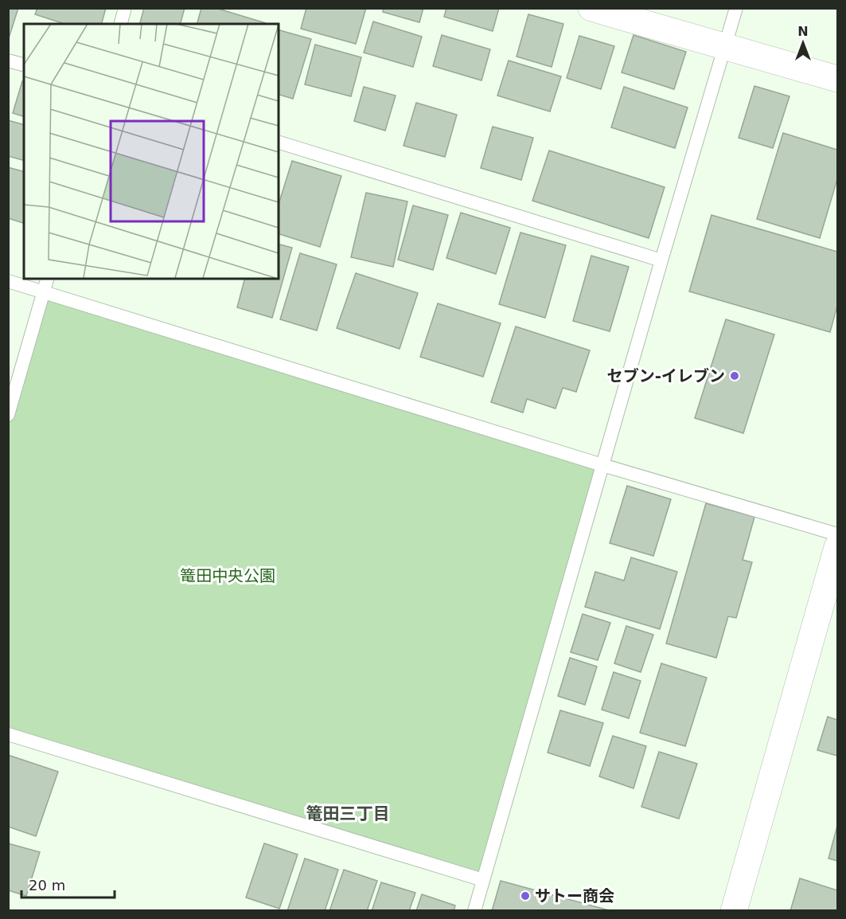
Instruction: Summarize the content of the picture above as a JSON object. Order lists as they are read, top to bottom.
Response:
{
  "districts": ["篭田三丁目"],
  "parks": ["篭田中央公園"],
  "places": ["セブン-イレブン", "サトー商会"],
  "scale_bar": "20 m",
  "north": "top"
}
